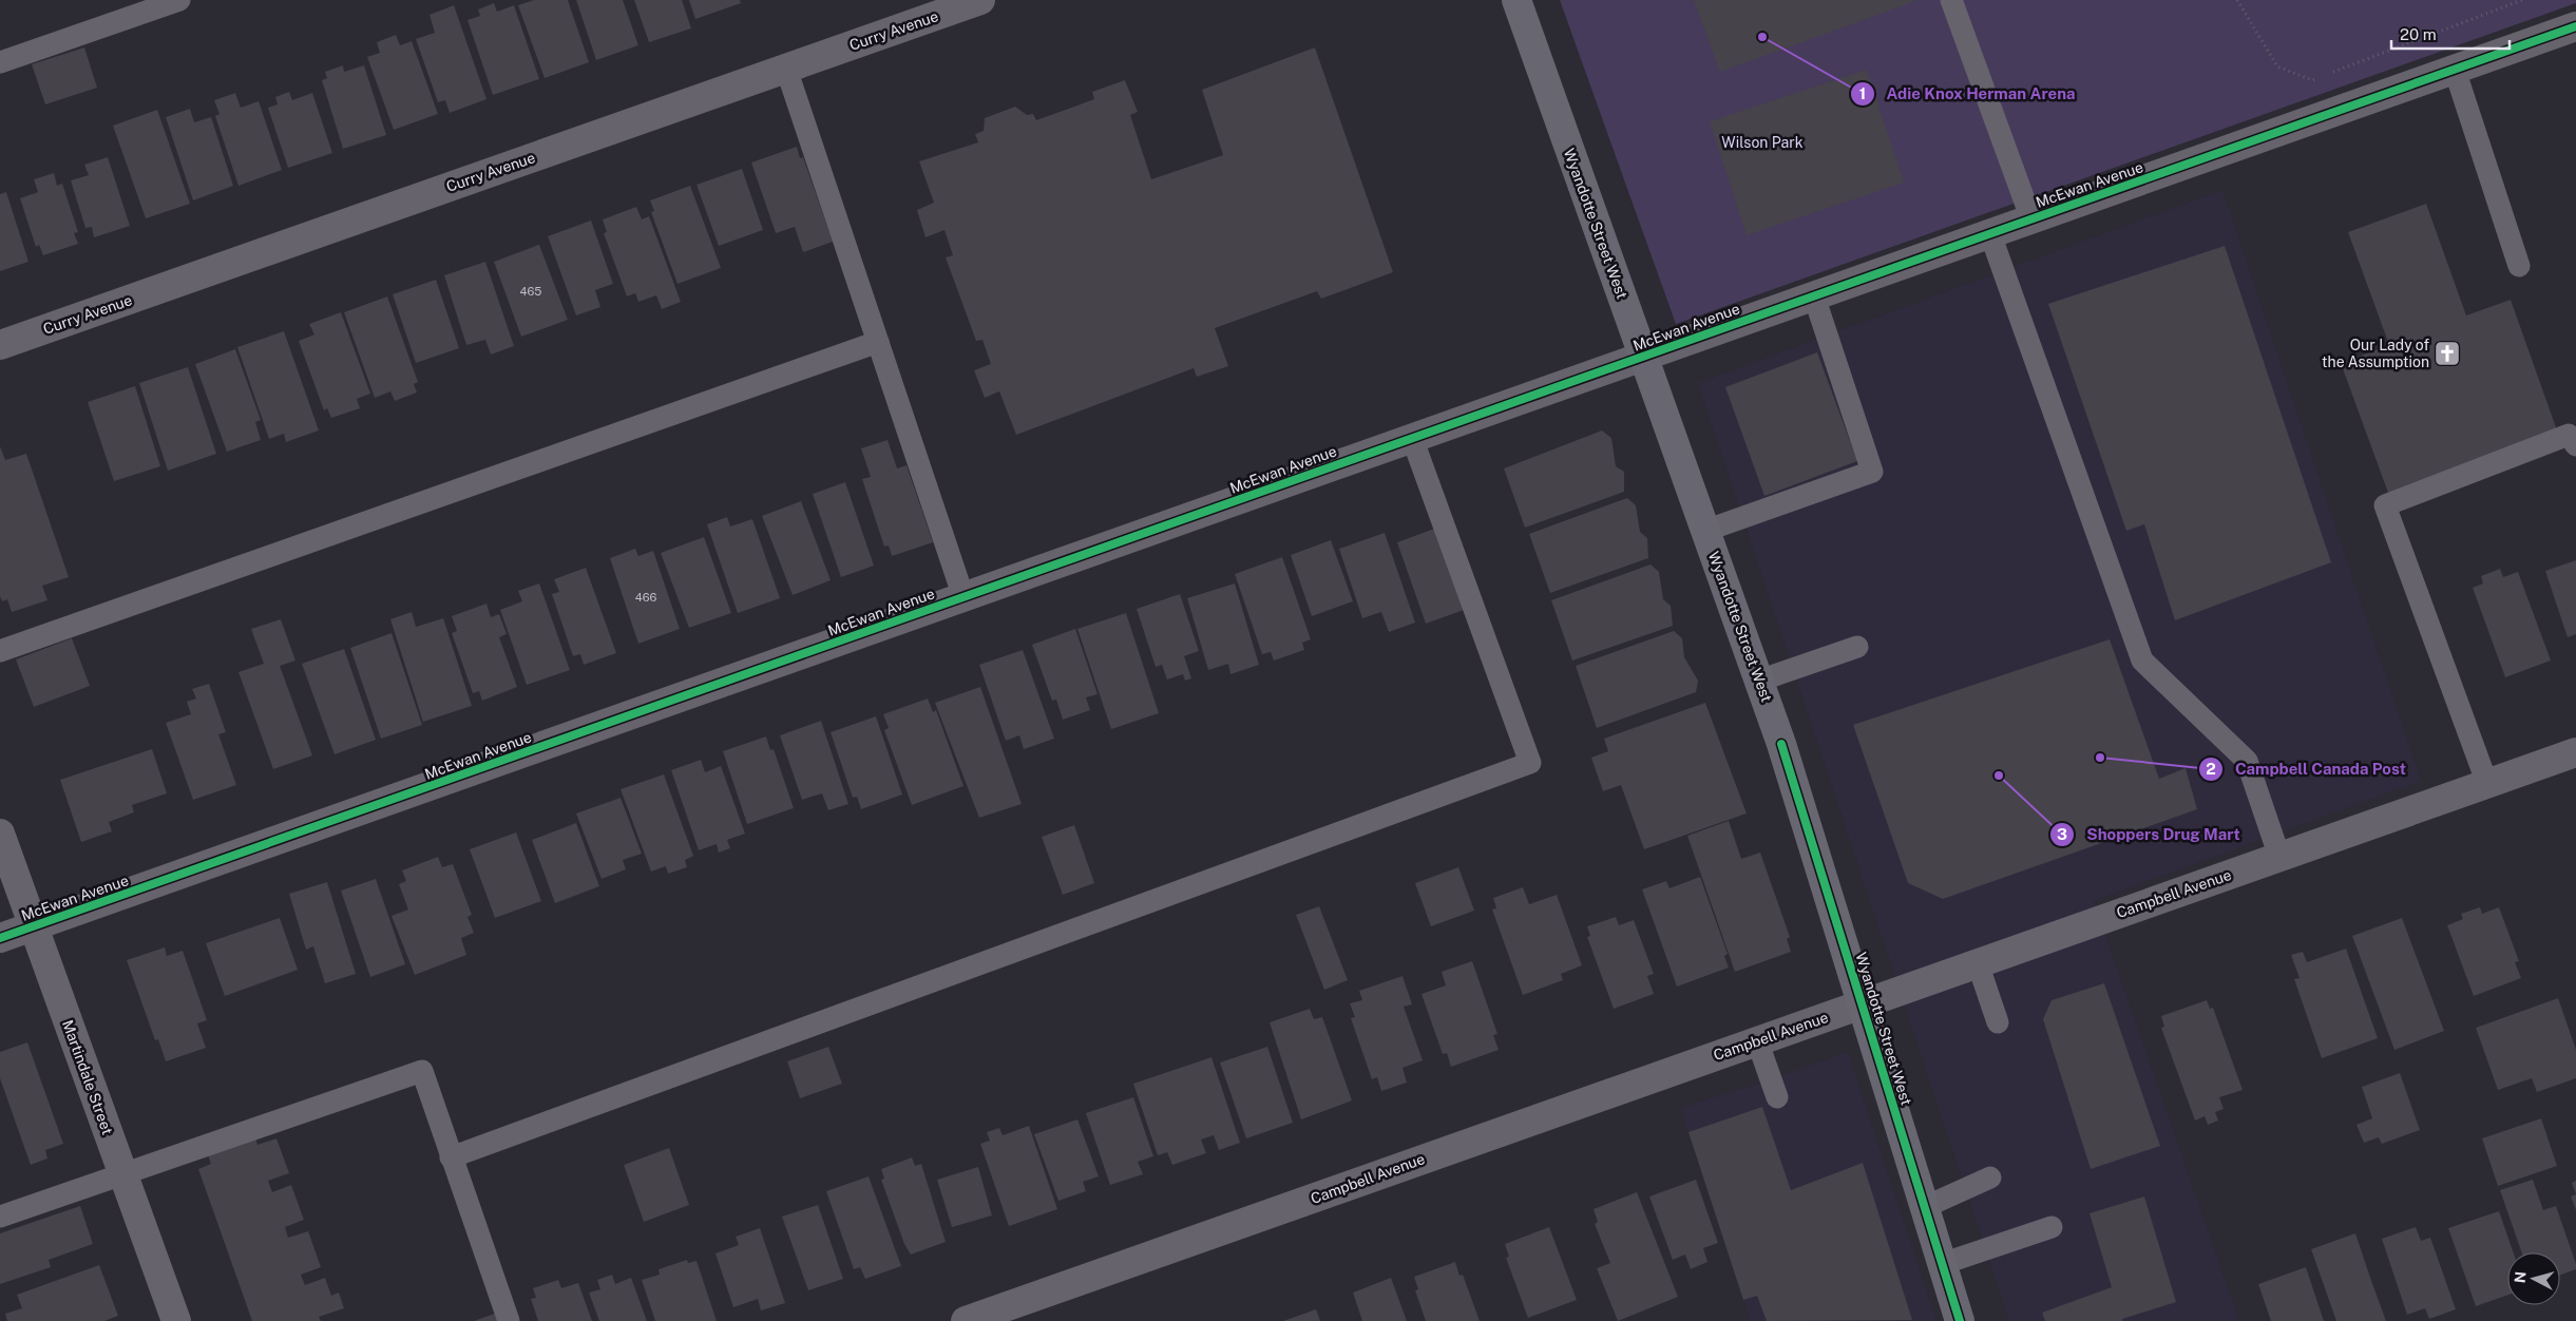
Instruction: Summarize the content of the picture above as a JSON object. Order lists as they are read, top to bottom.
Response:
{
  "streets": {
    "main road": ["Wyandotte Street West"],
    "street": [
      "Curry Avenue",
      "McEwan Avenue",
      "Campbell Avenue",
      "Martindale Street"
    ]
  },
  "crossings": [
    ["McEwan Avenue", "Wyandotte Street West"],
    ["McEwan Avenue", "Martindale Street"],
    ["Wyandotte Street West", "Campbell Avenue"]
  ],
  "parks": ["Wilson Park"],
  "places": {
    "other": ["Adie Knox Herman Arena", "Campbell Canada Post", "Shoppers Drug Mart"],
    "church": ["Our Lady of the Assumption"]
  },
  "house_numbers": ["465", "466"],
  "scale_bar": "20 m",
  "north": "left"
}
